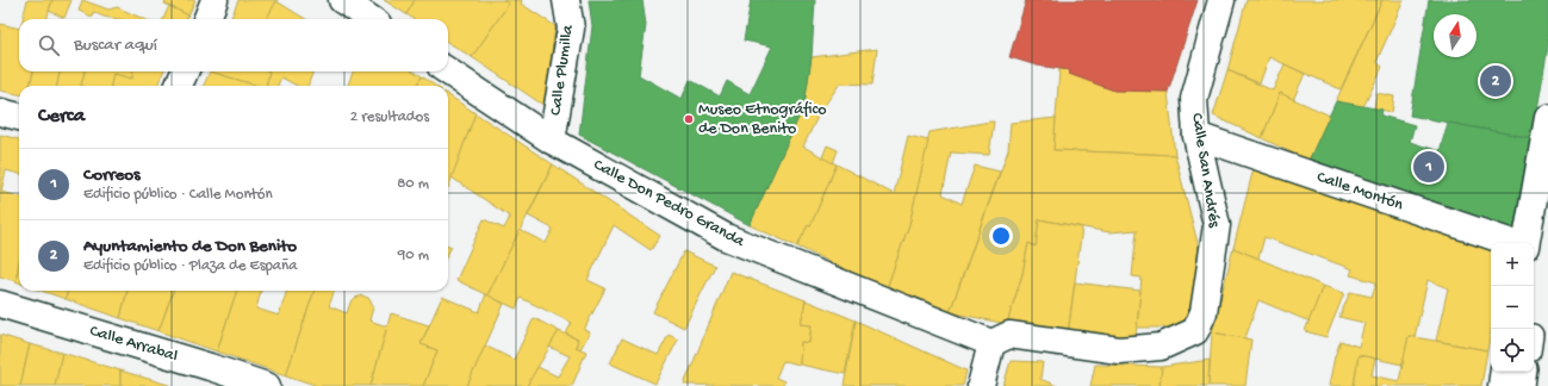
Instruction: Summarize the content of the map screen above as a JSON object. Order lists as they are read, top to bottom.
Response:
{
  "streets": {
    "street": [
      "Calle Plumilla",
      "Calle San Andrés",
      "Calle Montón",
      "Calle Don Pedro Granda",
      "Calle Arrabal"
    ]
  },
  "crossings": [
    ["Calle Plumilla", "Calle Don Pedro Granda"],
    ["Calle San Andrés", "Calle Montón"],
    ["Calle San Andrés", "Calle Don Pedro Granda"]
  ],
  "places": ["Museo Etnográfico de Don Benito"],
  "north": "top",
  "page": {
    "search": "Buscar aquí",
    "pins": ["2", "1"],
    "heading": ["Cerca", "2 resultados"],
    "list": [
      {
        "mark": "1",
        "name": "Correos",
        "note": "Edificio público · Calle Montón",
        "value": "80 m"
      },
      {
        "mark": "2",
        "name": "Ayuntamiento de Don Benito",
        "note": "Edificio público · Plaza de España",
        "value": "90 m"
      }
    ],
    "map_buttons": ["+", "−"]
  }
}
